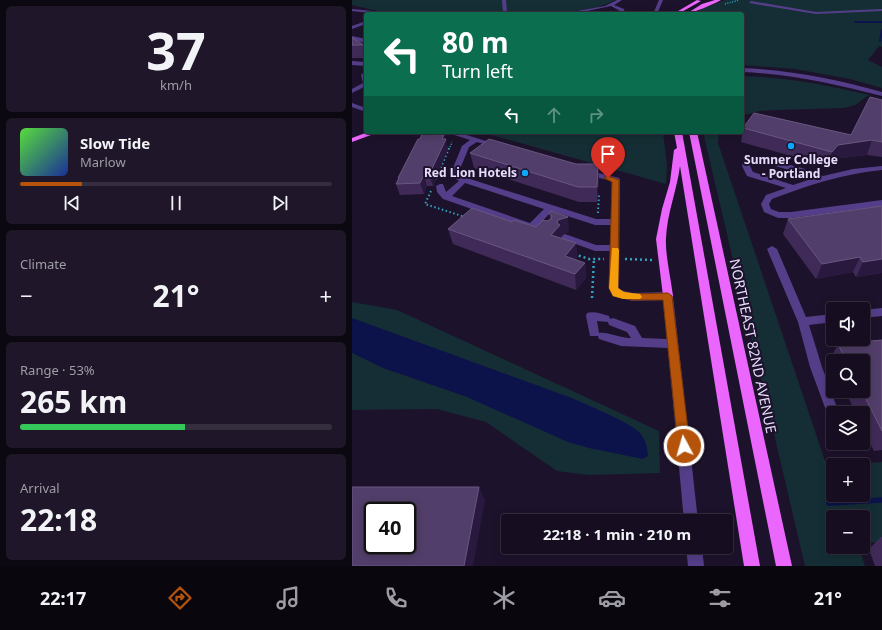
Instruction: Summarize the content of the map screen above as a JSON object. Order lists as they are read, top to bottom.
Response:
{
  "streets": {
    "main road": ["NORTHEAST 82ND AVENUE"]
  },
  "places": ["Sumner College - Portland", "Red Lion Hotels"],
  "page": {
    "tile": [
      ["37", "km/h"],
      "Climate",
      ["Range · 53%", "265 km"],
      ["Arrival", "22:18"]
    ],
    "turn": ["80 m", "Turn left"],
    "song": ["Slow Tide", "Marlow"],
    "heat": ["−", "21°", "+"],
    "map_buttons": ["+", "−"],
    "limit": "40",
    "trip": "22:18 · 1 min · 210 m",
    "tabs": ["22:17", "21°"]
  }
}
